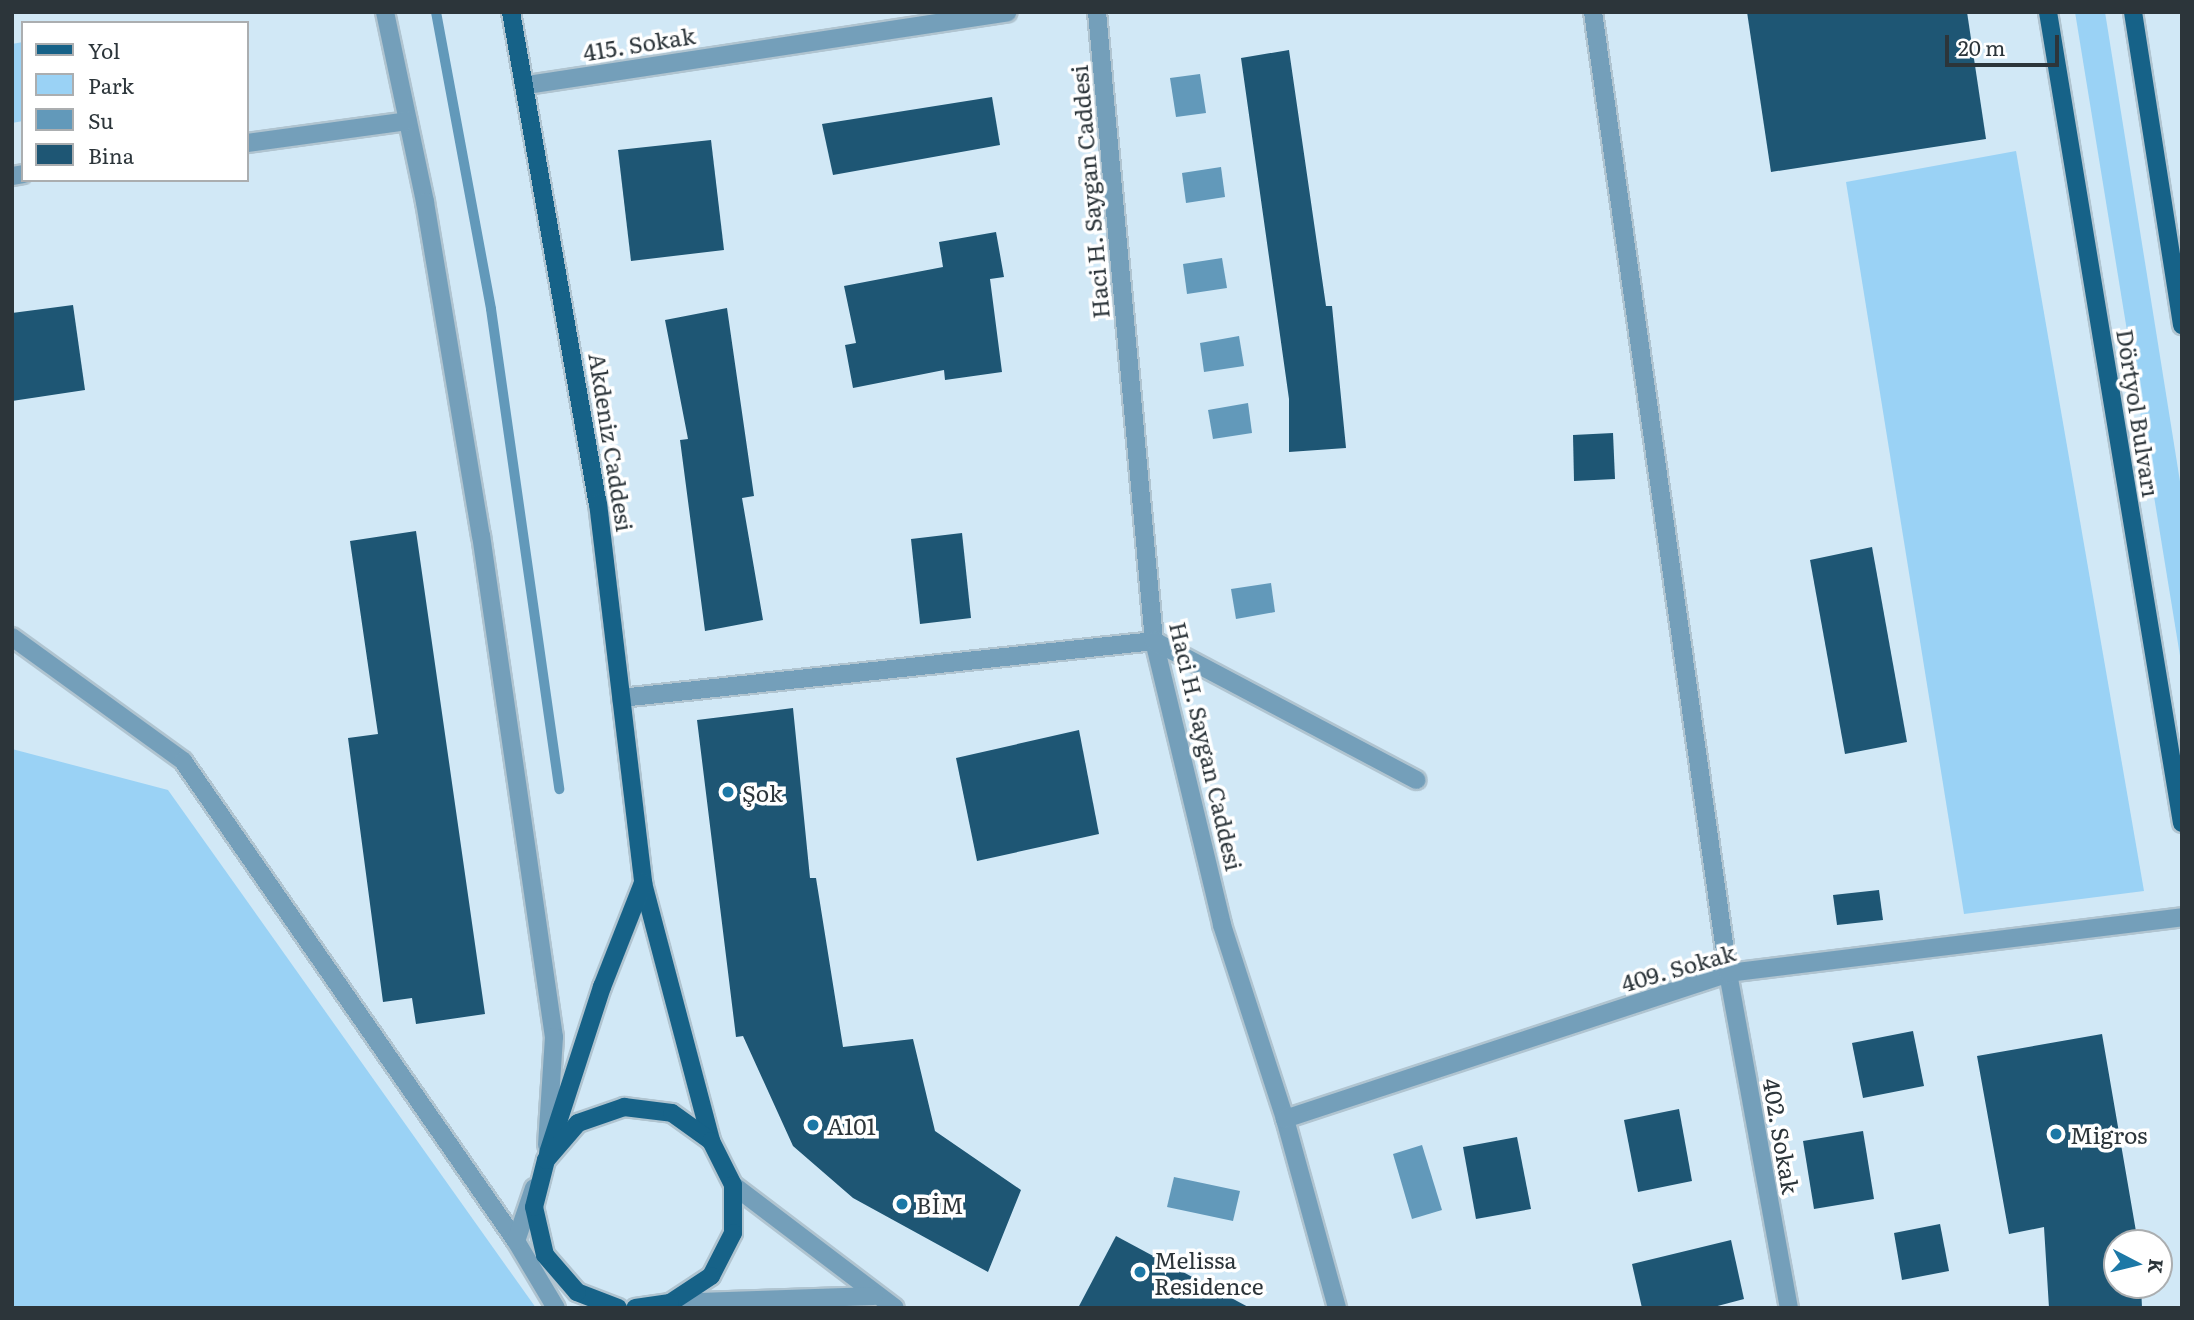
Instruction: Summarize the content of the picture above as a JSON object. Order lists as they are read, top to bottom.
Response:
{
  "streets": {
    "main road": ["Dörtyol Bulvarı", "Akdeniz Caddesi"],
    "street": [
      "415. Sokak",
      "Haci H. Saygan Caddesi",
      "409. Sokak",
      "402. Sokak"
    ]
  },
  "crossings": [
    ["415. Sokak", "Akdeniz Caddesi"],
    ["Haci H. Saygan Caddesi", "409. Sokak"],
    ["409. Sokak", "402. Sokak"]
  ],
  "places": [
    "Şok",
    "A101",
    "Migros",
    "BİM",
    "Melissa Residence"
  ],
  "legend": [
    "Yol",
    "Park",
    "Su",
    "Bina"
  ],
  "scale_bar": "20 m",
  "north": "right"
}
